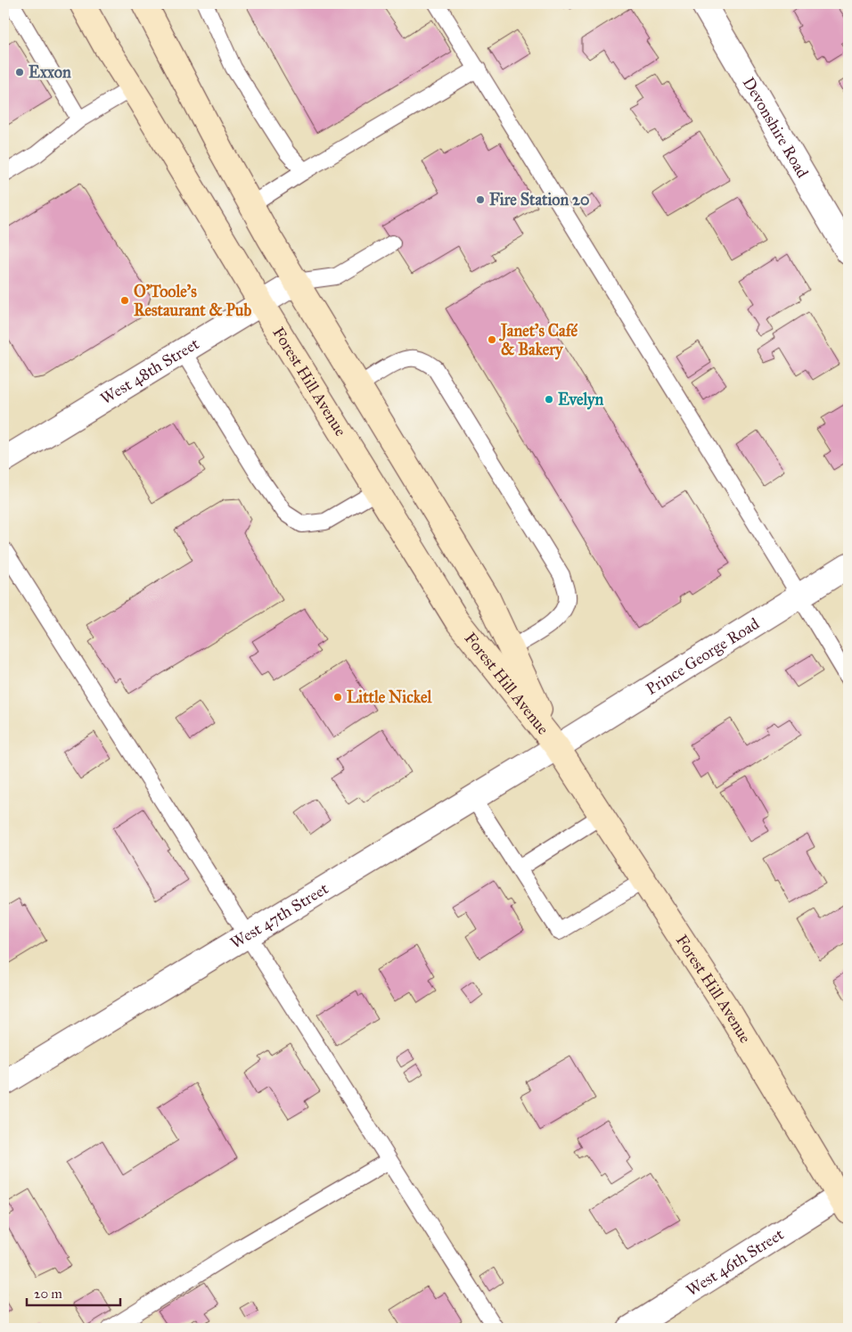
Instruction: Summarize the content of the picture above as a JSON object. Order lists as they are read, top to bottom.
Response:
{
  "streets": {
    "main road": ["Forest Hill Avenue"],
    "street": [
      "Devonshire Road",
      "West 48th Street",
      "Prince George Road",
      "West 47th Street",
      "West 46th Street"
    ]
  },
  "crossings": [
    ["West 48th Street", "Forest Hill Avenue"],
    ["Forest Hill Avenue", "Prince George Road"],
    ["Forest Hill Avenue", "West 47th Street"],
    ["Forest Hill Avenue", "West 46th Street"],
    ["Prince George Road", "West 47th Street"]
  ],
  "places": [
    "Exxon",
    "Fire Station 20",
    "O'Toole's Restaurant & Pub",
    "Janet's Café & Bakery",
    "Evelyn",
    "Little Nickel"
  ],
  "scale_bar": "20 m"
}
